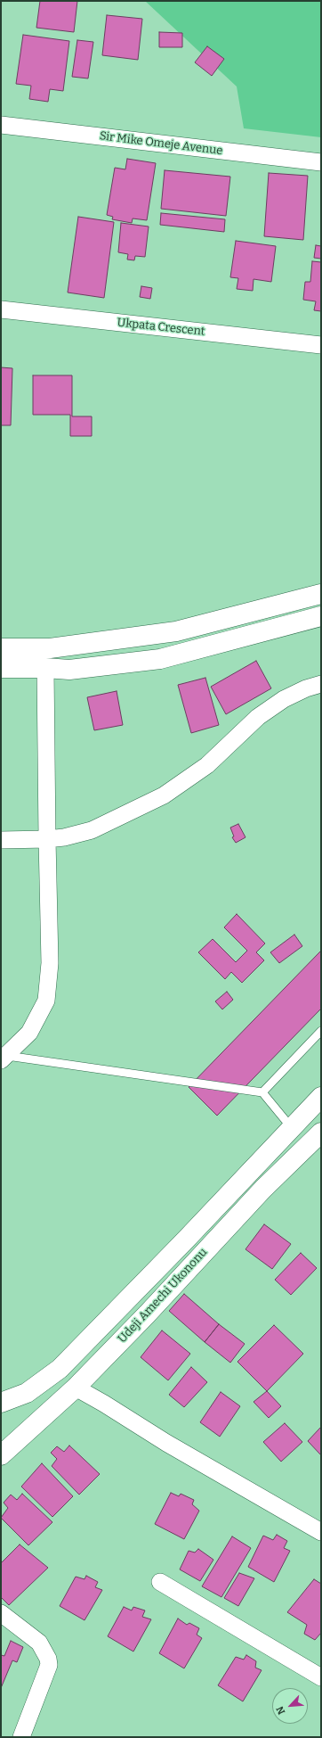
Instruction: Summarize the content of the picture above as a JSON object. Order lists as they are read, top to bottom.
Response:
{
  "streets": {
    "main road": ["Udeji Amechi Ukononu"],
    "street": ["Sir Mike Omeje Avenue", "Ukpata Crescent"]
  },
  "north": "bottom left"
}
